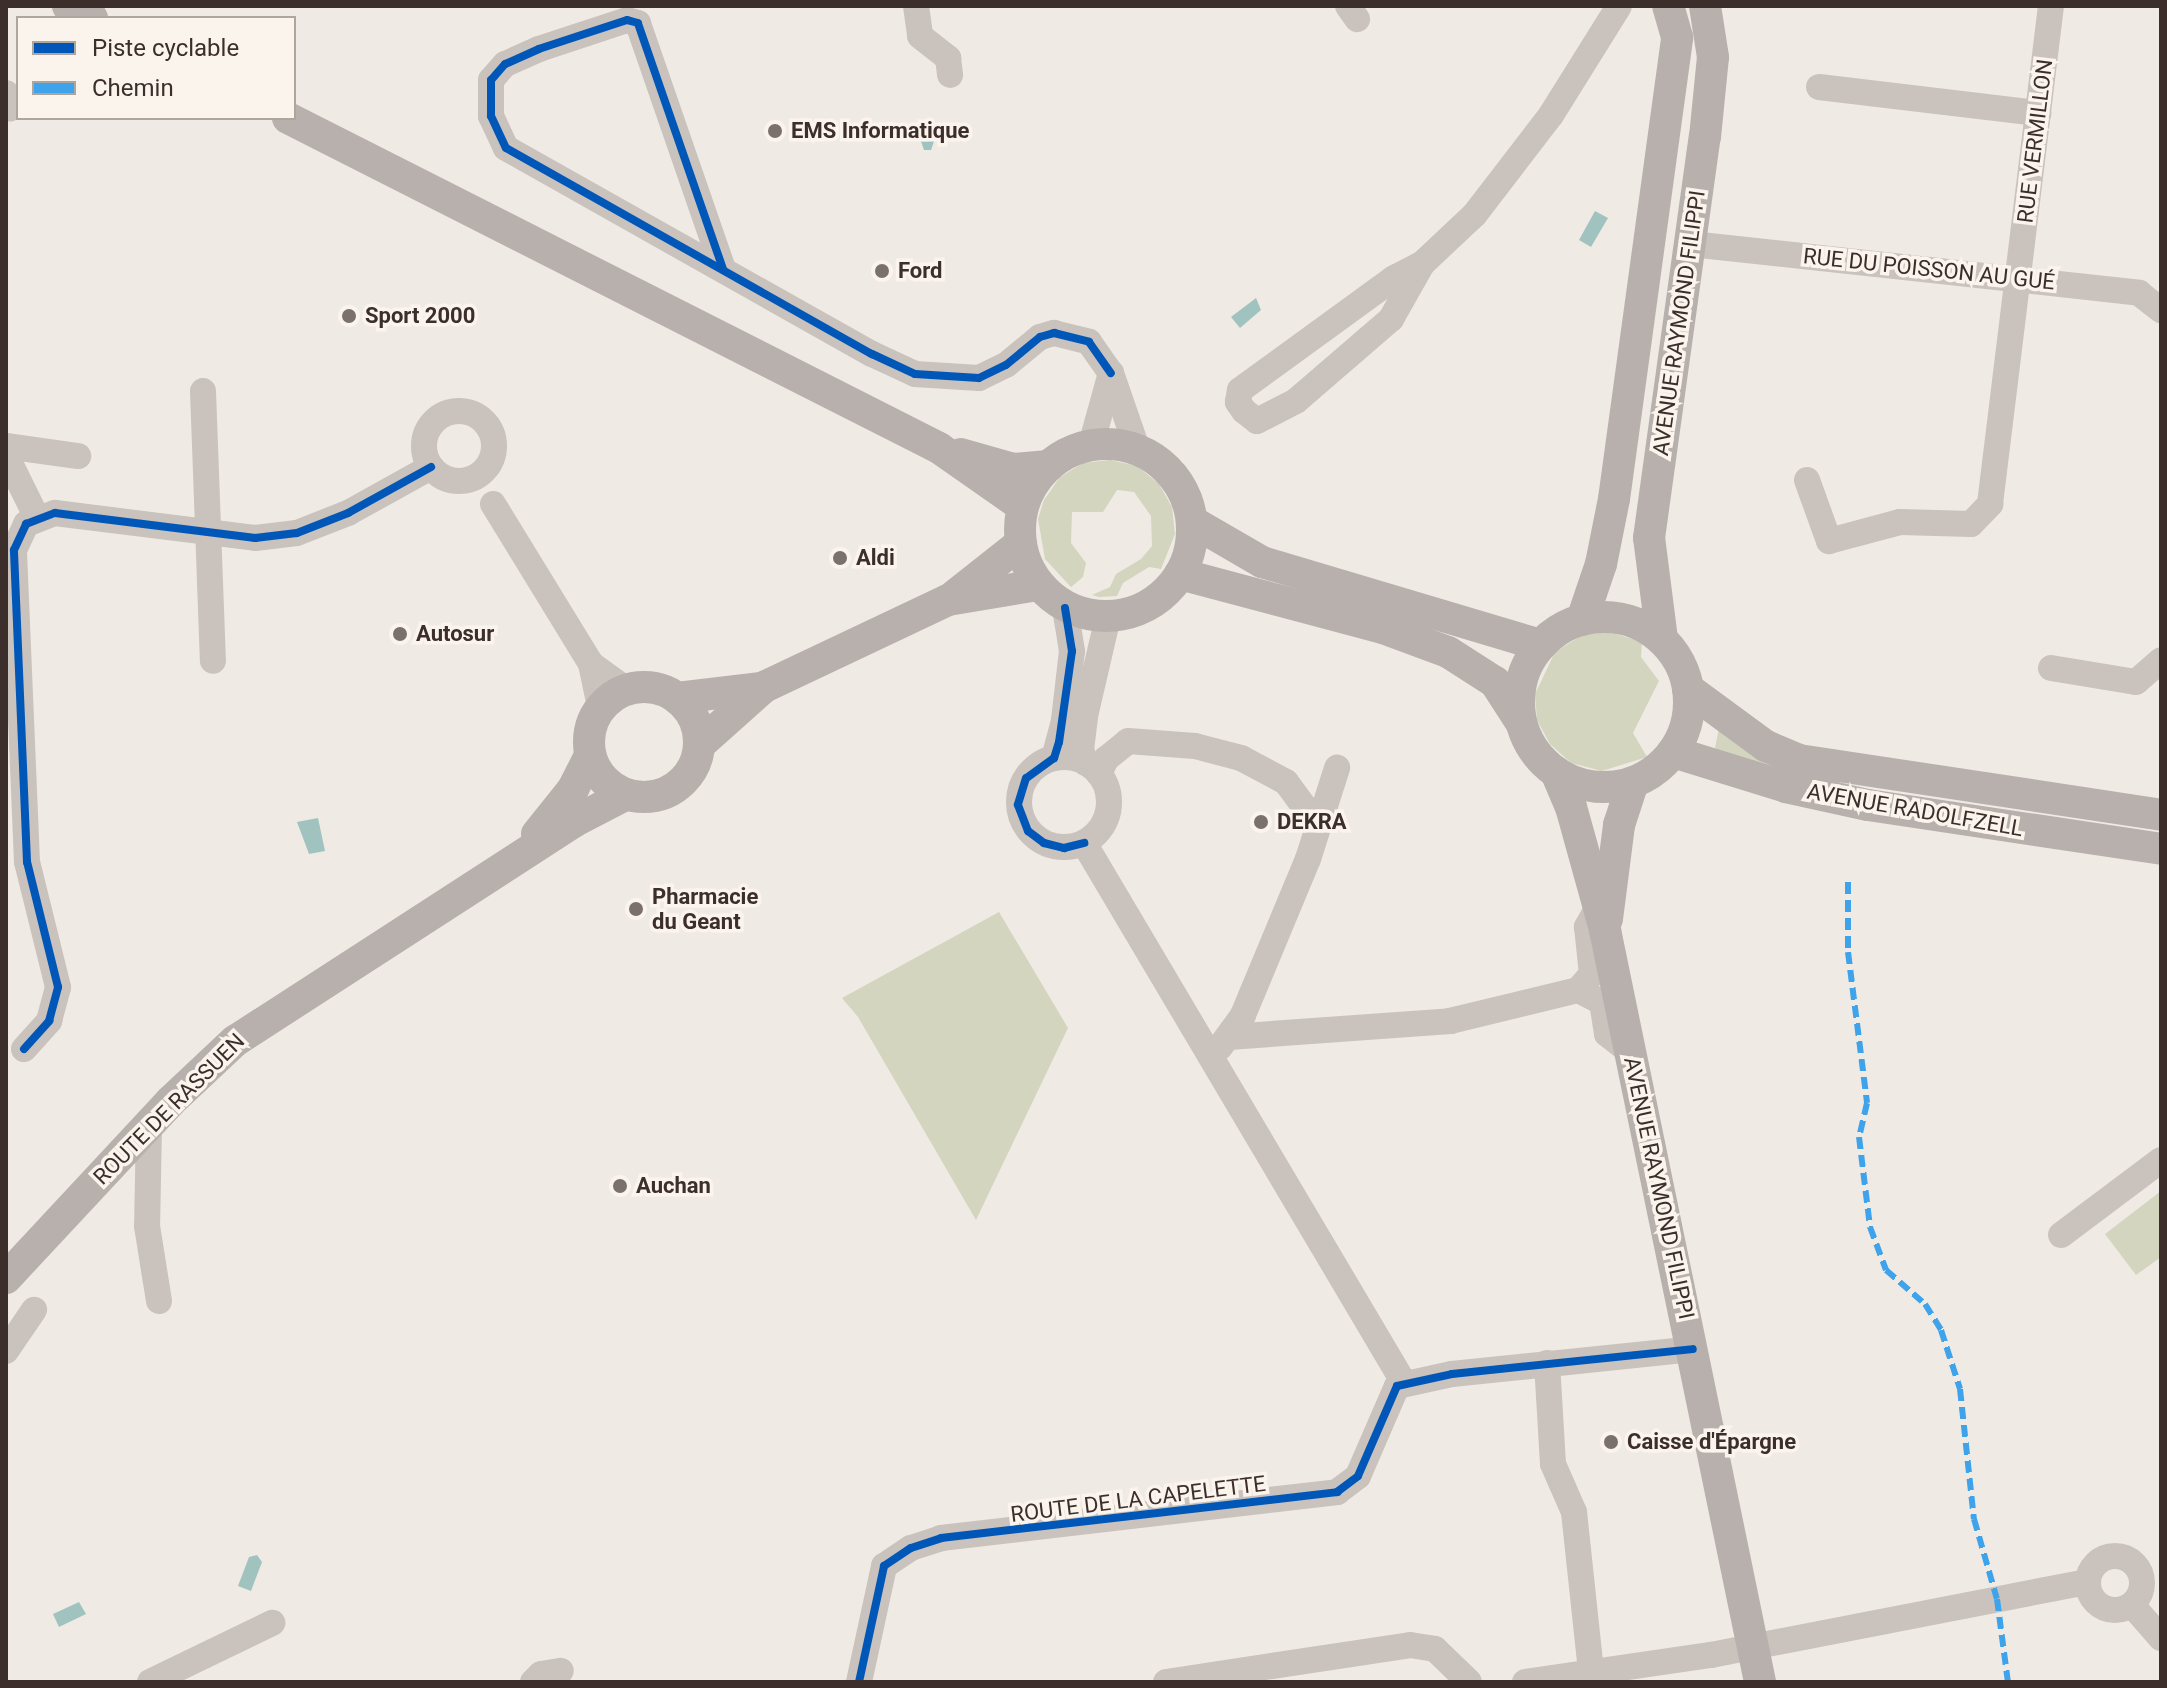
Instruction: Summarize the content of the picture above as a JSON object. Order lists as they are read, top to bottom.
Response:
{
  "streets": {
    "main road": ["AVENUE RAYMOND FILIPPI", "AVENUE RADOLFZELL", "ROUTE DE RASSUEN"],
    "street": ["RUE VERMILLON", "RUE DU POISSON AU GUÉ", "ROUTE DE LA CAPELETTE"]
  },
  "crossings": [
    ["RUE VERMILLON", "RUE DU POISSON AU GUÉ"],
    ["RUE DU POISSON AU GUÉ", "AVENUE RAYMOND FILIPPI"],
    ["AVENUE RAYMOND FILIPPI", "AVENUE RADOLFZELL"]
  ],
  "places": [
    "EMS Informatique",
    "Ford",
    "Sport 2000",
    "Aldi",
    "Autosur",
    "DEKRA",
    "Pharmacie du Geant",
    "Auchan",
    "Caisse d'Épargne"
  ],
  "legend": ["Piste cyclable", "Chemin"]
}
